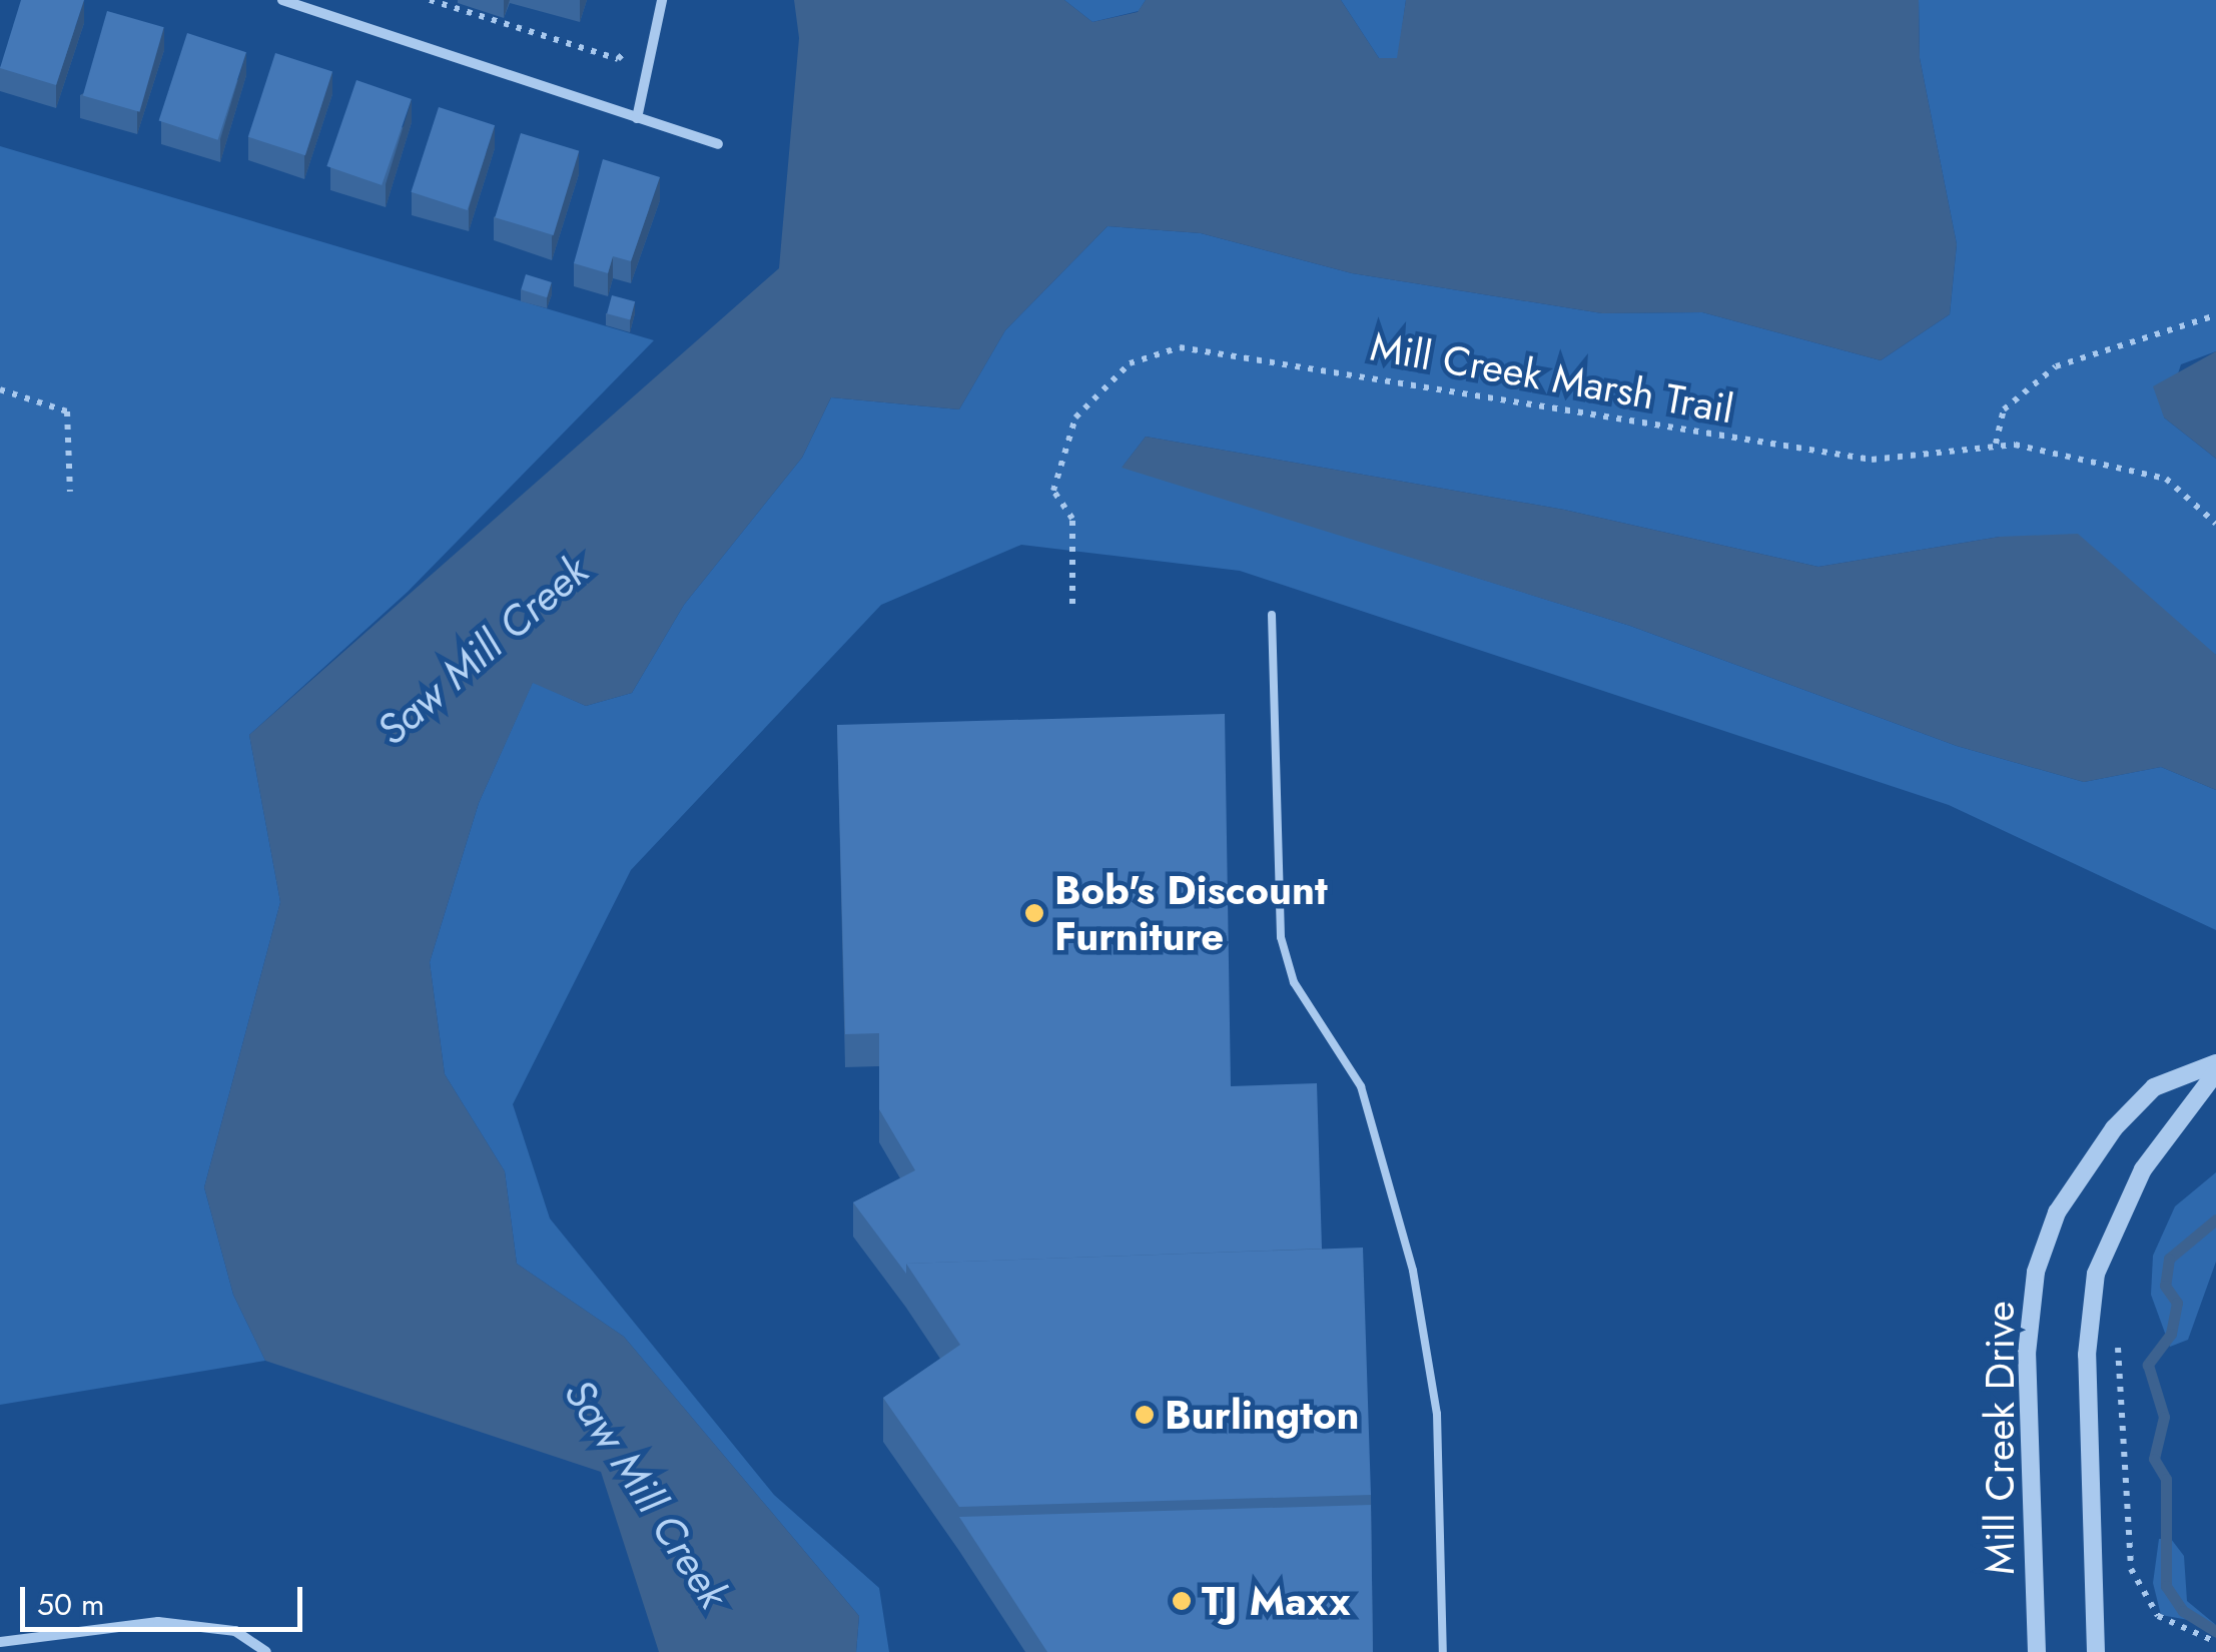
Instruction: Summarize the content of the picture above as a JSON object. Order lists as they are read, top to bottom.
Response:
{
  "streets": {
    "street": ["Mill Creek Drive"],
    "path": ["Mill Creek Marsh Trail"]
  },
  "water": ["Saw Mill Creek"],
  "places": ["Bob's Discount Furniture", "Burlington", "TJ Maxx"],
  "scale_bar": "50 m"
}
